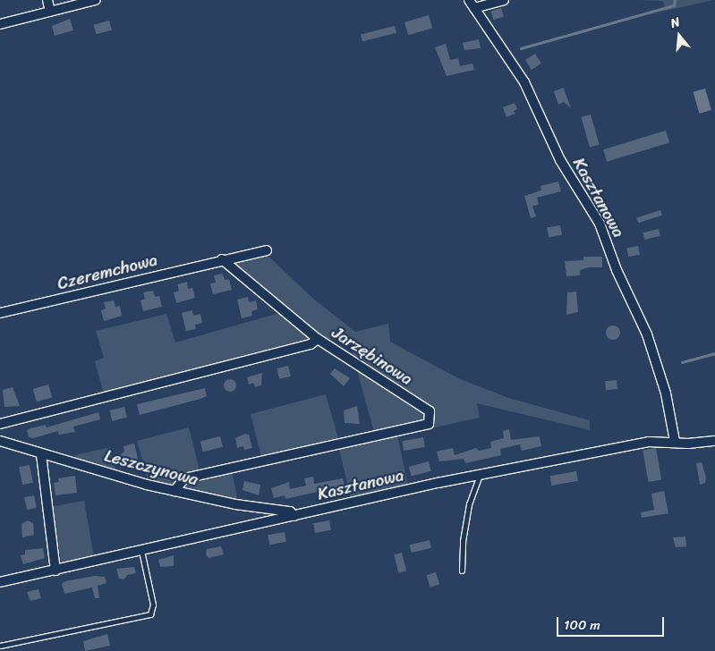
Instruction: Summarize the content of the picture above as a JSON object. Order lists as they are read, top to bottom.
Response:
{
  "streets": {
    "street": [
      "Kasztanowa",
      "Czeremchowa",
      "Jarzębinowa",
      "Leszczynowa"
    ]
  },
  "crossings": [
    ["Kasztanowa", "Leszczynowa"],
    ["Jarzębinowa", "Leszczynowa"]
  ],
  "scale_bar": "100 m",
  "north": "top"
}
